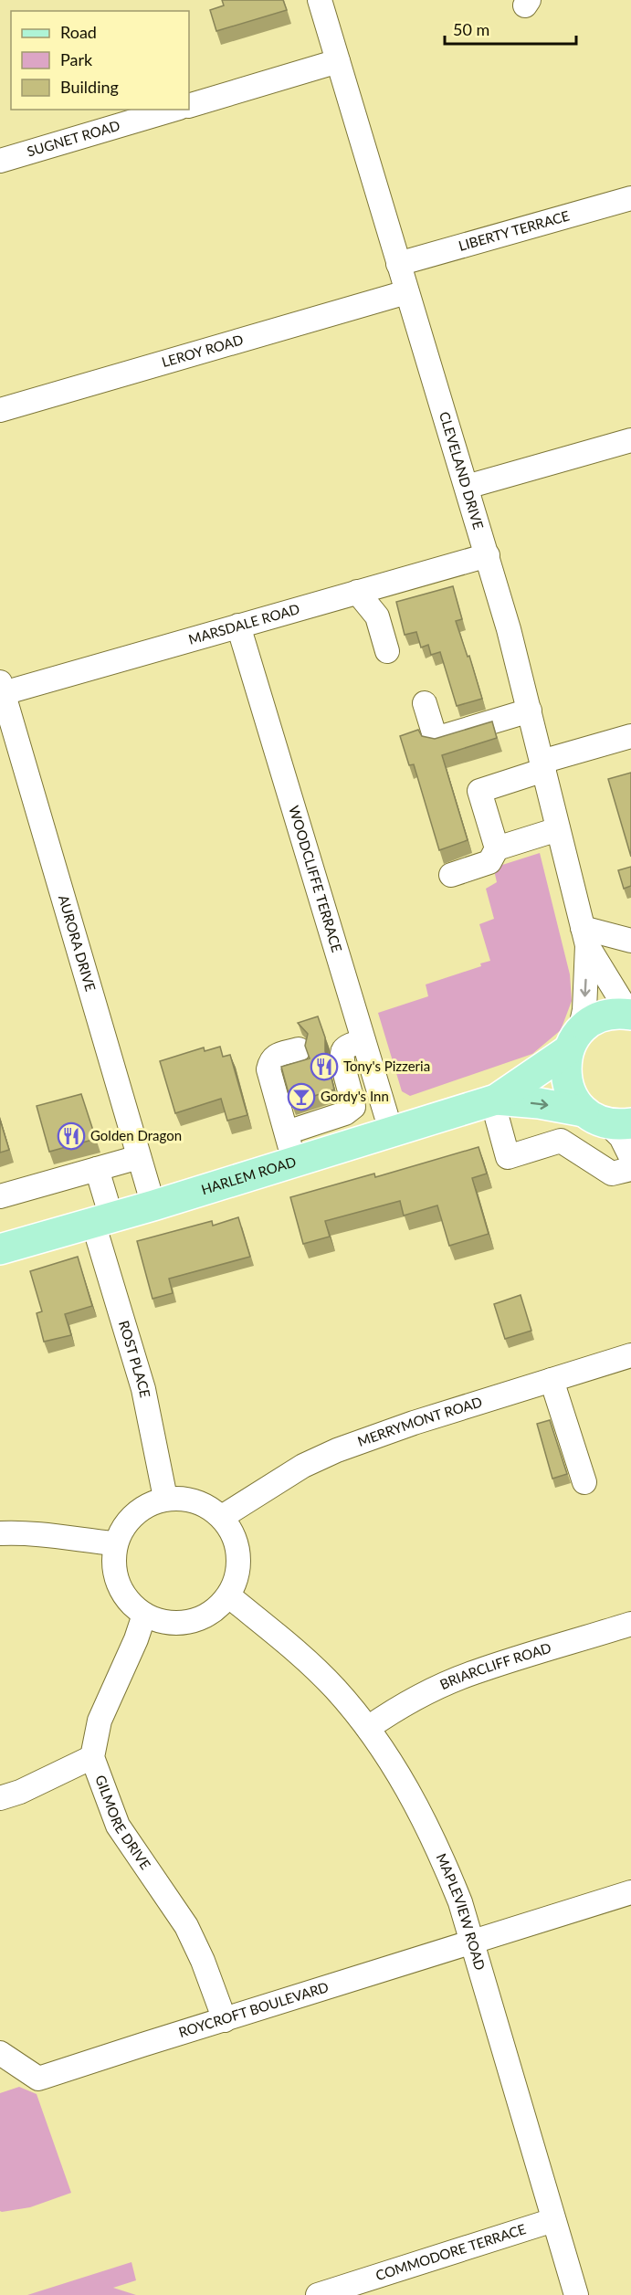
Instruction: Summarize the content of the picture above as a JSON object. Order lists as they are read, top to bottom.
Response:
{
  "streets": {
    "main road": ["HARLEM ROAD"],
    "street": [
      "SUGNET ROAD",
      "LIBERTY TERRACE",
      "LEROY ROAD",
      "CLEVELAND DRIVE",
      "MARSDALE ROAD",
      "WOODCLIFFE TERRACE",
      "AURORA DRIVE",
      "ROST PLACE",
      "MERRYMONT ROAD",
      "BRIARCLIFF ROAD",
      "GILMORE DRIVE",
      "MAPLEVIEW ROAD",
      "ROYCROFT BOULEVARD",
      "COMMODORE TERRACE"
    ]
  },
  "crossings": [
    ["LIBERTY TERRACE", "CLEVELAND DRIVE"],
    ["LEROY ROAD", "CLEVELAND DRIVE"],
    ["CLEVELAND DRIVE", "MARSDALE ROAD"],
    ["CLEVELAND DRIVE", "HARLEM ROAD"],
    ["MARSDALE ROAD", "WOODCLIFFE TERRACE"],
    ["MARSDALE ROAD", "AURORA DRIVE"],
    ["WOODCLIFFE TERRACE", "HARLEM ROAD"],
    ["AURORA DRIVE", "HARLEM ROAD"],
    ["HARLEM ROAD", "ROST PLACE"],
    ["ROST PLACE", "MERRYMONT ROAD"],
    ["ROST PLACE", "GILMORE DRIVE"],
    ["ROST PLACE", "MAPLEVIEW ROAD"],
    ["MERRYMONT ROAD", "GILMORE DRIVE"],
    ["MERRYMONT ROAD", "MAPLEVIEW ROAD"],
    ["BRIARCLIFF ROAD", "MAPLEVIEW ROAD"],
    ["GILMORE DRIVE", "MAPLEVIEW ROAD"],
    ["GILMORE DRIVE", "ROYCROFT BOULEVARD"],
    ["MAPLEVIEW ROAD", "ROYCROFT BOULEVARD"],
    ["MAPLEVIEW ROAD", "COMMODORE TERRACE"]
  ],
  "places": {
    "restaurant": ["Tony's Pizzeria", "Golden Dragon"],
    "bar": ["Gordy's Inn"]
  },
  "legend": ["Road", "Park", "Building"],
  "scale_bar": "50 m"
}
